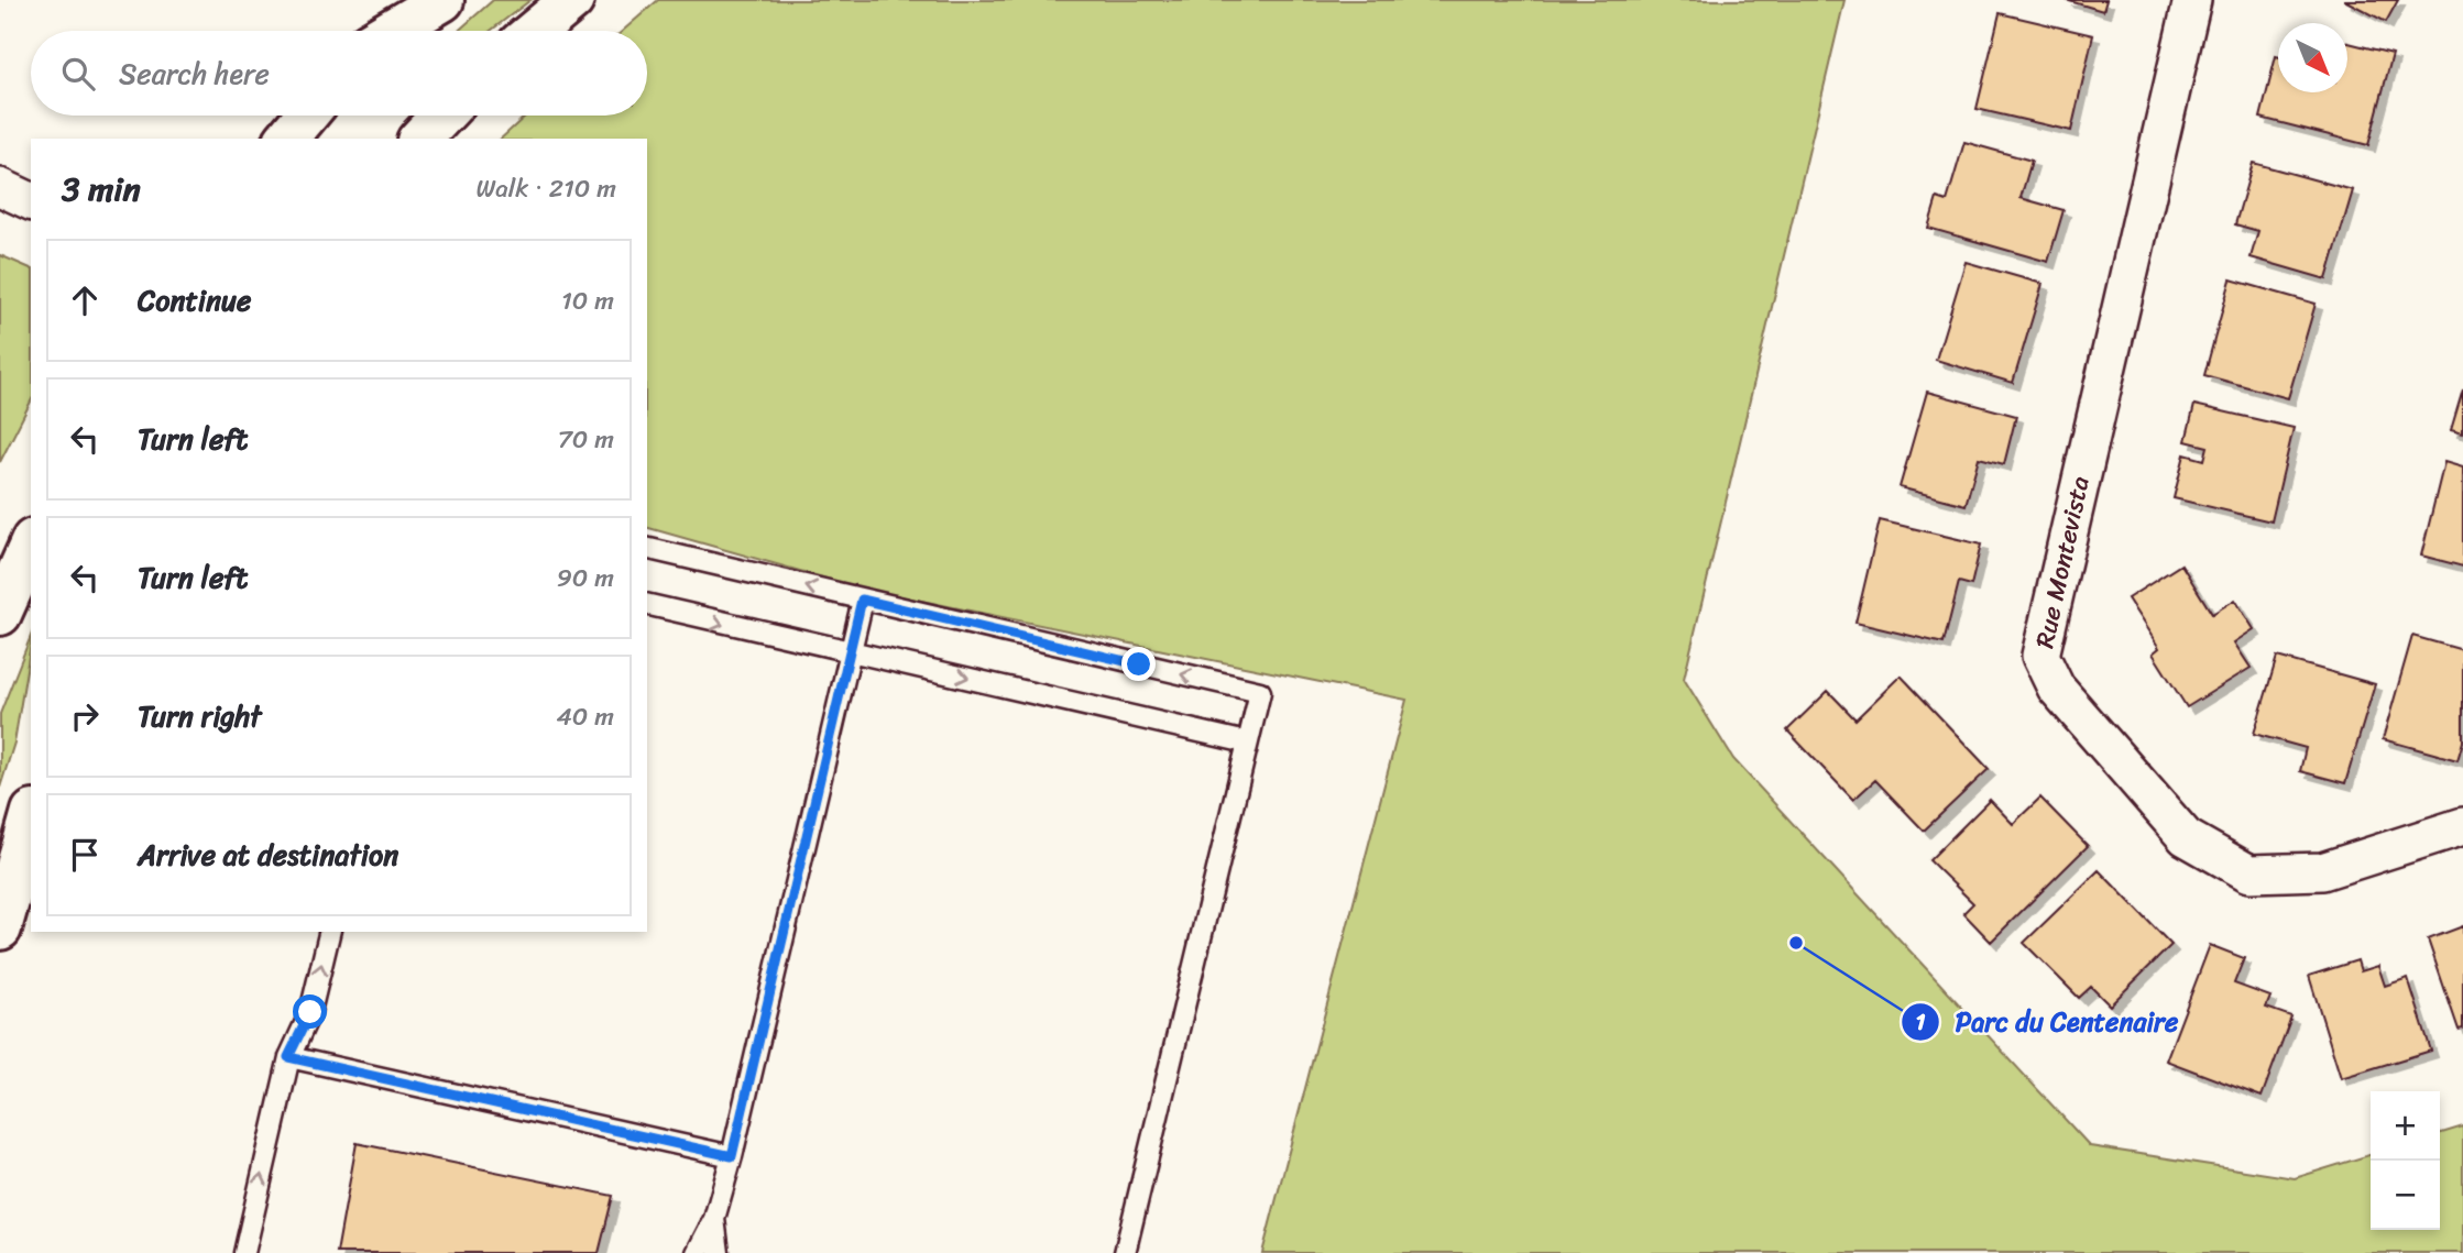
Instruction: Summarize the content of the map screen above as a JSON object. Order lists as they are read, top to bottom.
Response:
{
  "streets": {
    "street": ["Rue Montevista"]
  },
  "places": ["Parc du Centenaire"],
  "north": "bottom right",
  "page": {
    "search": "Search here",
    "heading": ["3 min", "Walk · 210 m"],
    "list": [
      ["Continue", "10 m"],
      ["Turn left", "70 m"],
      ["Turn left", "90 m"],
      ["Turn right", "40 m"],
      "Arrive at destination"
    ],
    "map_buttons": ["+", "−"]
  }
}
